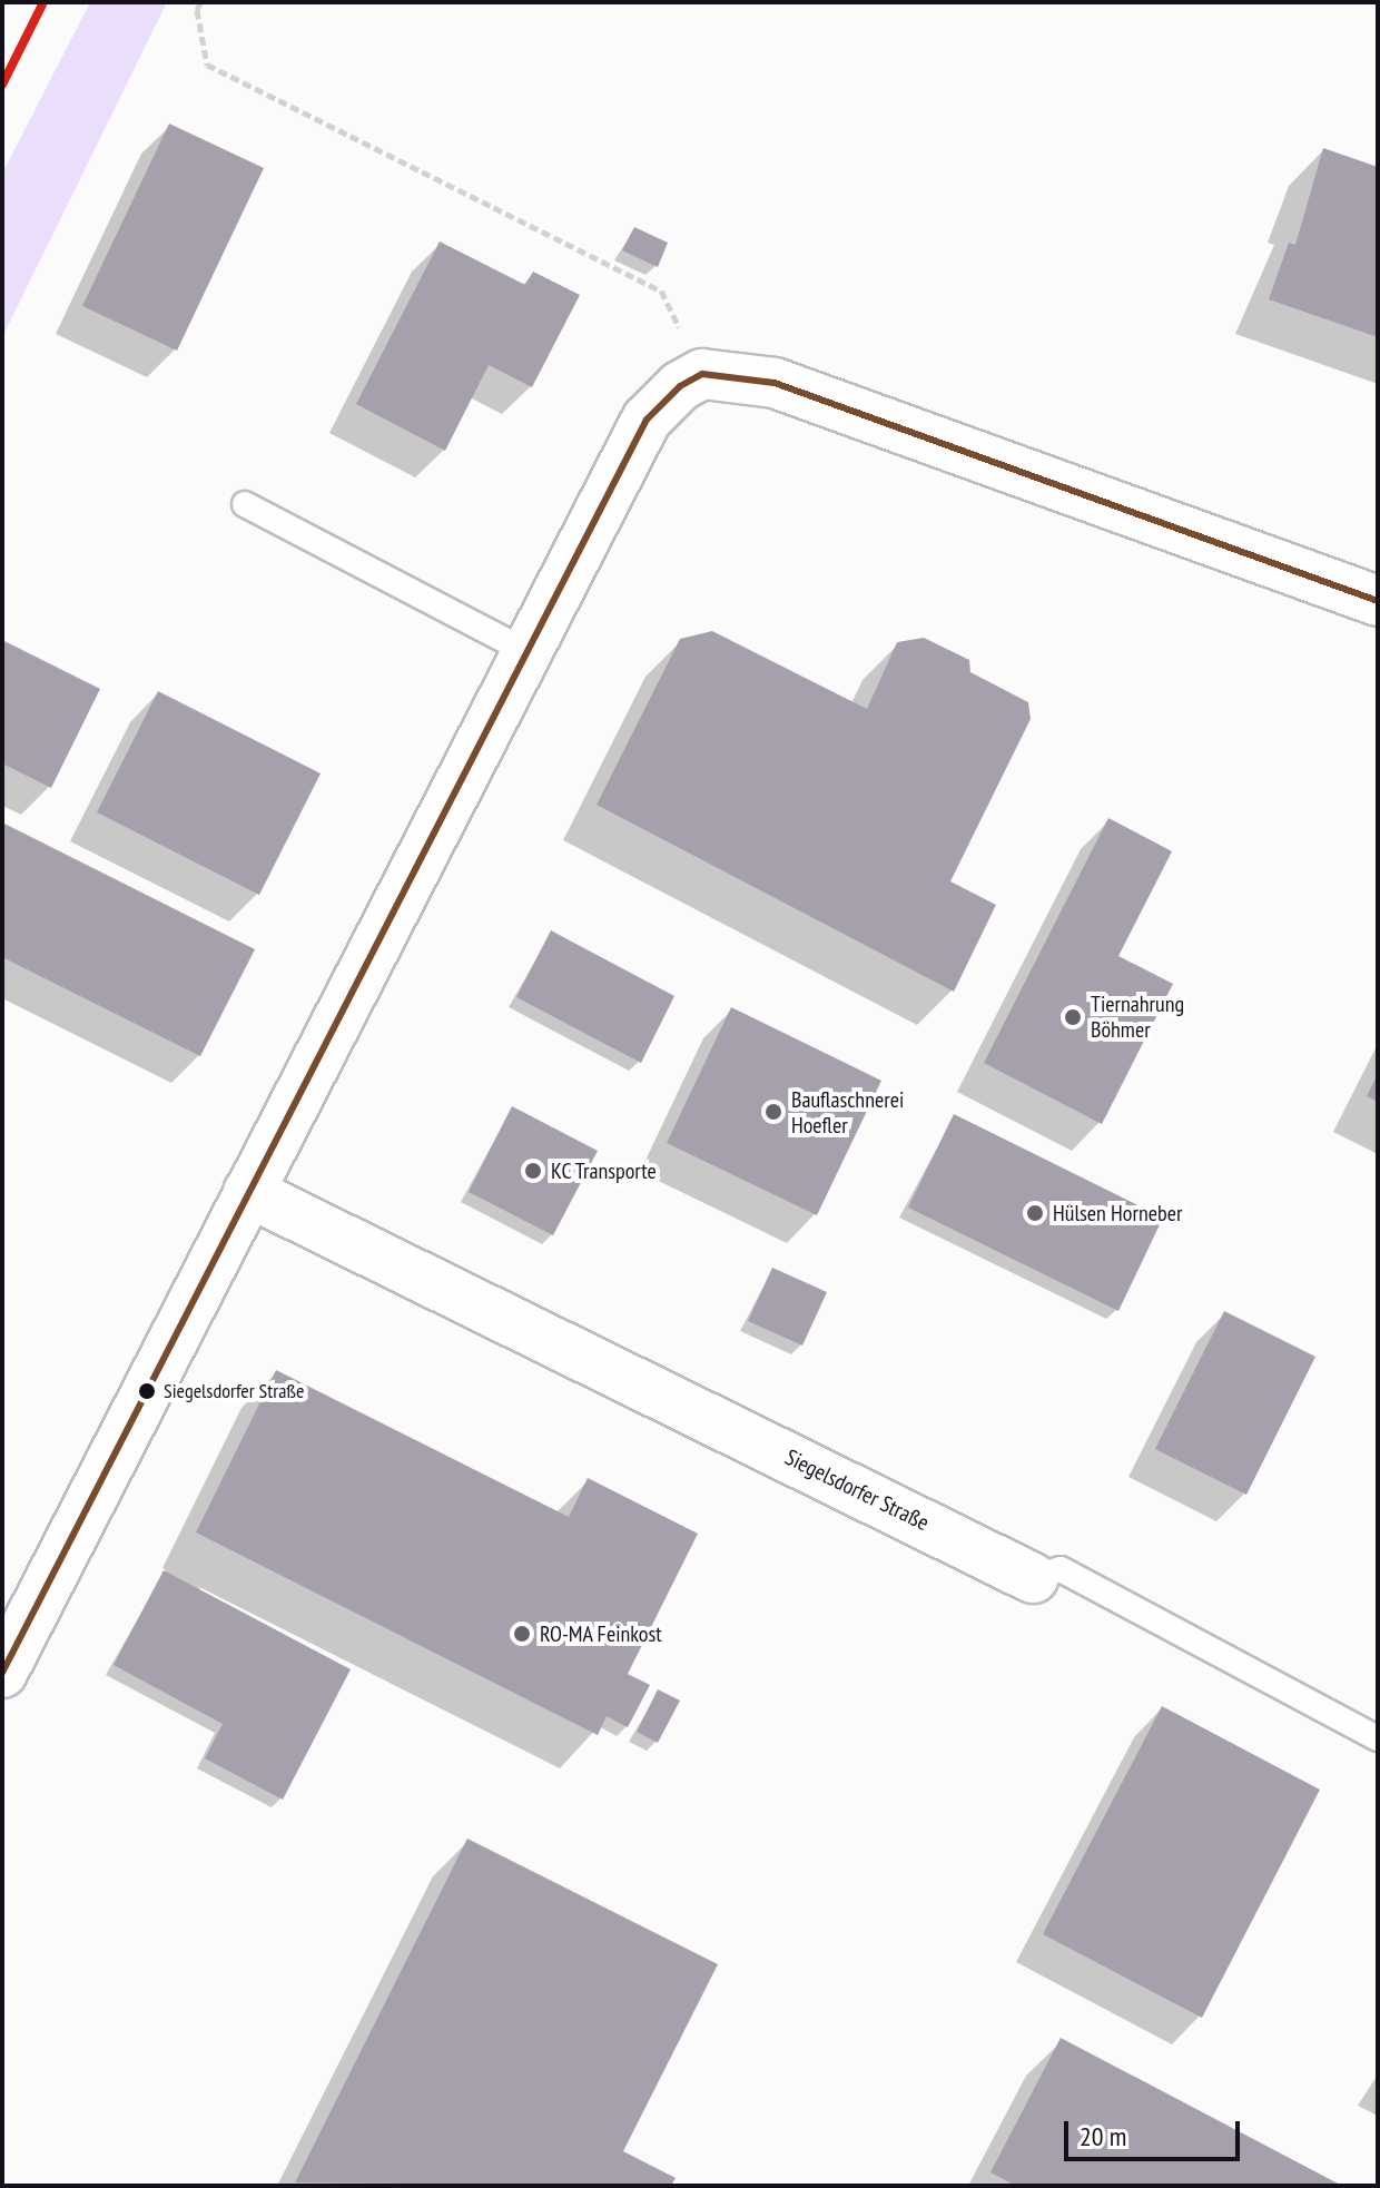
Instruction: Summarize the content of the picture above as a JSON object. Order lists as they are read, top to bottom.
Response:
{
  "streets": {
    "street": ["Siegelsdorfer Straße"]
  },
  "places": [
    "Tiernahrung Böhmer",
    "Bauflaschnerei Hoefler",
    "KC Transporte",
    "Hülsen Horneber",
    "Siegelsdorfer Straße",
    "RO-MA Feinkost"
  ],
  "scale_bar": "20 m"
}
